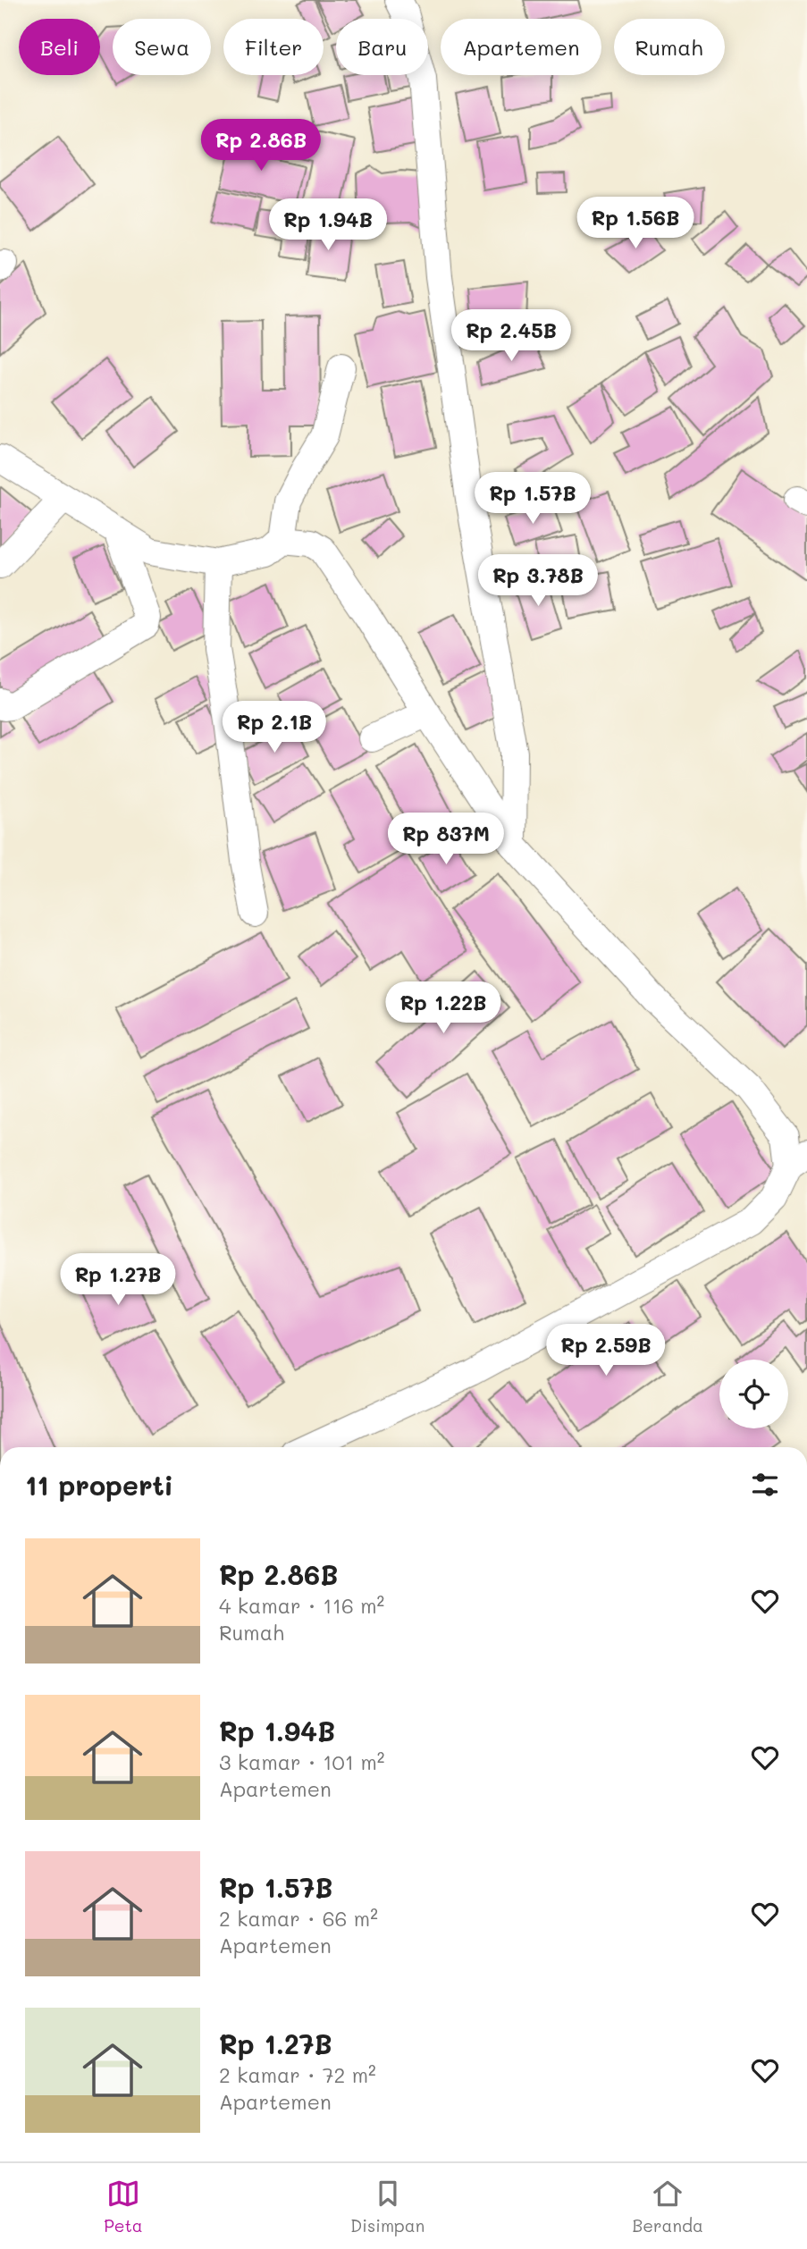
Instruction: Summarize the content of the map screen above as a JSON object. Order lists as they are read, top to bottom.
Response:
{
  "page": {
    "chip": [
      "Beli",
      "Sewa",
      "Filter",
      "Baru",
      "Apartemen",
      "Rumah"
    ],
    "price": [
      "Rp 2.86B",
      "Rp 1.56B",
      "Rp 1.94B",
      "Rp 2.45B",
      "Rp 1.57B",
      "Rp 3.78B",
      "Rp 2.1B",
      "Rp 837M",
      "Rp 1.22B",
      "Rp 1.27B",
      "Rp 2.59B"
    ],
    "heading": "11 properti",
    "list": [
      {
        "name": "Rp 2.86B",
        "note": "4 kamar · 116 m² · Rumah"
      },
      {
        "name": "Rp 1.94B",
        "note": "3 kamar · 101 m² · Apartemen"
      },
      {
        "name": "Rp 1.57B",
        "note": "2 kamar · 66 m² · Apartemen"
      },
      {
        "name": "Rp 1.27B",
        "note": "2 kamar · 72 m² · Apartemen"
      }
    ],
    "tabs": ["Peta", "Disimpan", "Beranda"]
  }
}
